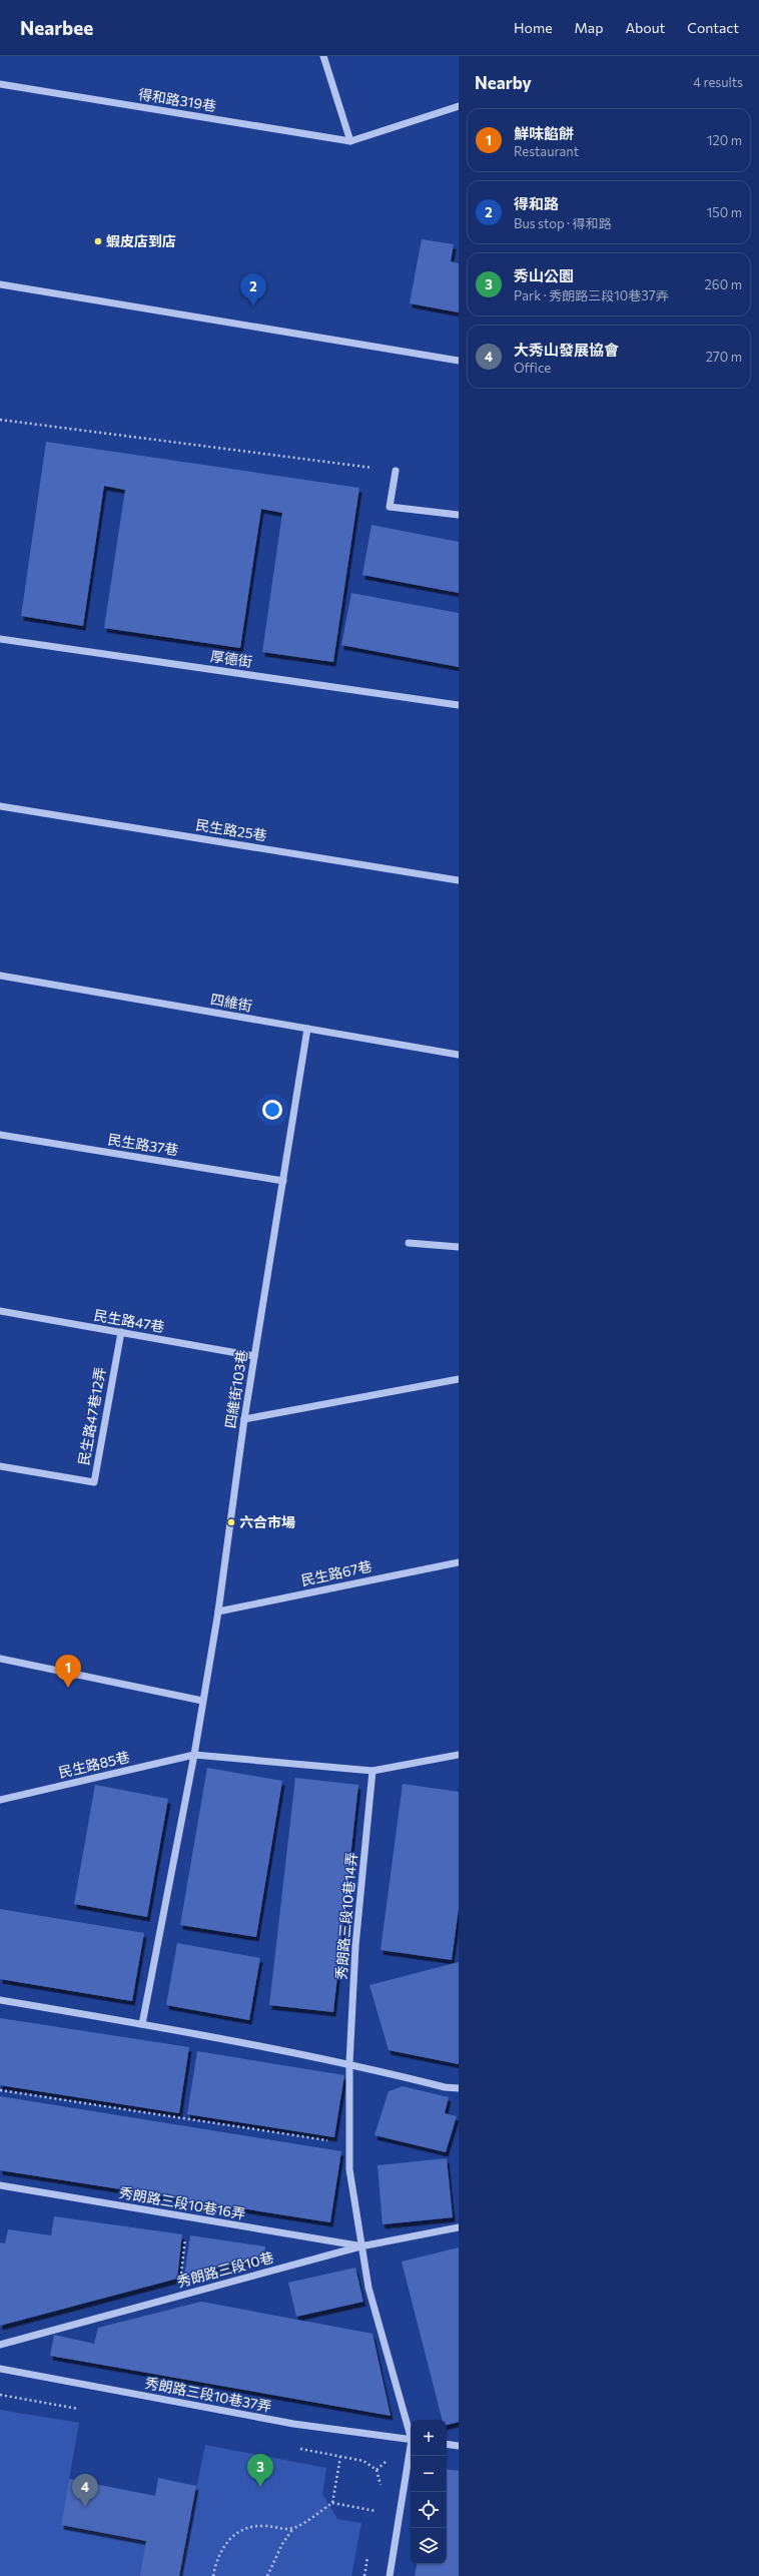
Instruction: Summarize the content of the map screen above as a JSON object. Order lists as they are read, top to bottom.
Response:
{
  "streets": {
    "street": [
      "得和路319巷",
      "厚德街",
      "民生路25巷",
      "四維街",
      "民生路37巷",
      "民生路47巷",
      "四維街103巷",
      "民生路47巷12弄",
      "民生路67巷",
      "民生路85巷",
      "秀朗路三段10巷14弄",
      "秀朗路三段10巷16弄",
      "秀朗路三段10巷",
      "秀朗路三段10巷37弄"
    ]
  },
  "crossings": [
    ["四維街", "四維街103巷"],
    ["民生路37巷", "四維街103巷"],
    ["民生路47巷", "四維街103巷"],
    ["民生路47巷", "民生路47巷12弄"],
    ["四維街103巷", "民生路67巷"],
    ["四維街103巷", "民生路85巷"],
    ["民生路85巷", "秀朗路三段10巷14弄"],
    ["秀朗路三段10巷14弄", "秀朗路三段10巷16弄"],
    ["秀朗路三段10巷14弄", "秀朗路三段10巷"],
    ["秀朗路三段10巷16弄", "秀朗路三段10巷"]
  ],
  "places": ["蝦皮店到店", "六合市場"],
  "page": {
    "header": "Nearbee",
    "nav": [
      "Home",
      "Map",
      "About",
      "Contact"
    ],
    "heading": ["Nearby", "4 results"],
    "list": [
      {
        "mark": "1",
        "name": "鮮味餡餅",
        "note": "Restaurant",
        "value": "120 m"
      },
      {
        "mark": "2",
        "name": "得和路",
        "note": "Bus stop · 得和路",
        "value": "150 m"
      },
      {
        "mark": "3",
        "name": "秀山公園",
        "note": "Park · 秀朗路三段10巷37弄",
        "value": "260 m"
      },
      {
        "mark": "4",
        "name": "大秀山發展協會",
        "note": "Office",
        "value": "270 m"
      }
    ],
    "pins": [
      "2",
      "1",
      "3",
      "4"
    ],
    "map_buttons": ["+", "−"]
  }
}
